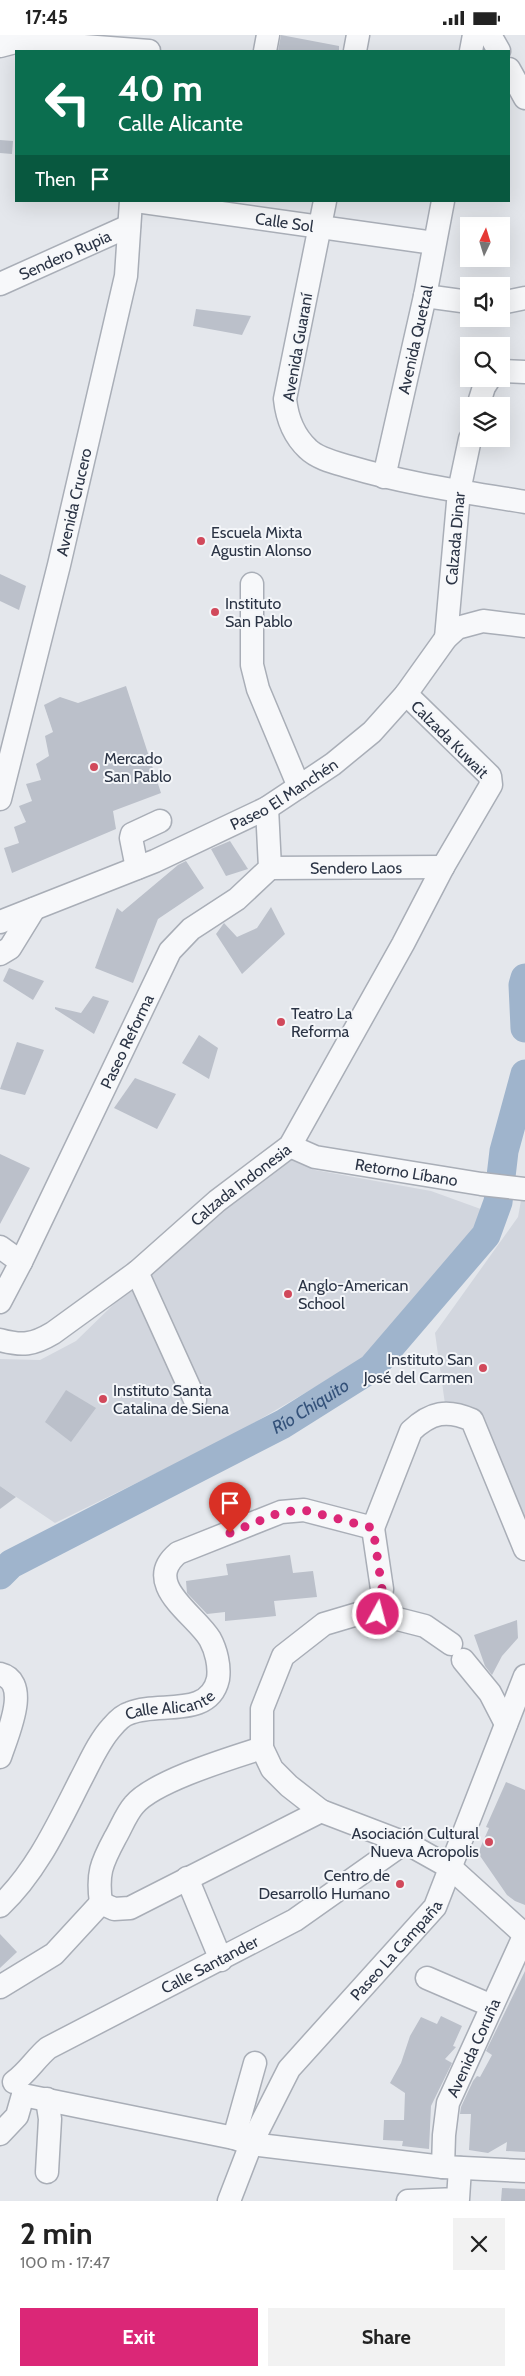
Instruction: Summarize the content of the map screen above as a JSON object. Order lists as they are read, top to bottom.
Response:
{
  "streets": {
    "street": [
      "Calle Sol",
      "Sendero Rupia",
      "Avenida Quetzal",
      "Avenida Guaraní",
      "Avenida Crucero",
      "Calzada Dinar",
      "Calzada Kuwait",
      "Paseo El Manchén",
      "Sendero Laos",
      "Paseo Reforma",
      "Retorno Líbano",
      "Calzada Indonesia",
      "Calle Alicante",
      "Paseo La Campaña",
      "Calle Santander",
      "Avenida Coruña"
    ]
  },
  "crossings": [
    ["Calle Sol", "Avenida Quetzal"],
    ["Calle Sol", "Avenida Guaraní"],
    ["Sendero Rupia", "Avenida Crucero"],
    ["Avenida Quetzal", "Avenida Guaraní"],
    ["Avenida Guaraní", "Calzada Dinar"],
    ["Calzada Dinar", "Paseo El Manchén"],
    ["Calzada Kuwait", "Paseo El Manchén"],
    ["Calzada Kuwait", "Calzada Indonesia"],
    ["Sendero Laos", "Paseo Reforma"],
    ["Sendero Laos", "Calzada Indonesia"],
    ["Retorno Líbano", "Calzada Indonesia"]
  ],
  "water": ["Río Chiquito"],
  "places": [
    "Escuela Mixta Agustin Alonso",
    "Instituto San Pablo",
    "Mercado San Pablo",
    "Teatro La Reforma",
    "Anglo-American School",
    "Instituto San José del Carmen",
    "Instituto Santa Catalina de Siena",
    "Asociación Cultural Nueva Acropolis",
    "Centro de Desarrollo Humano"
  ],
  "north": "top",
  "page": {
    "status": "17:45",
    "turn": ["40 m", "Calle Alicante"],
    "then": "Then",
    "heading": ["2 min", "100 m · 17:47"],
    "buttons": ["Exit", "Share"]
  }
}
